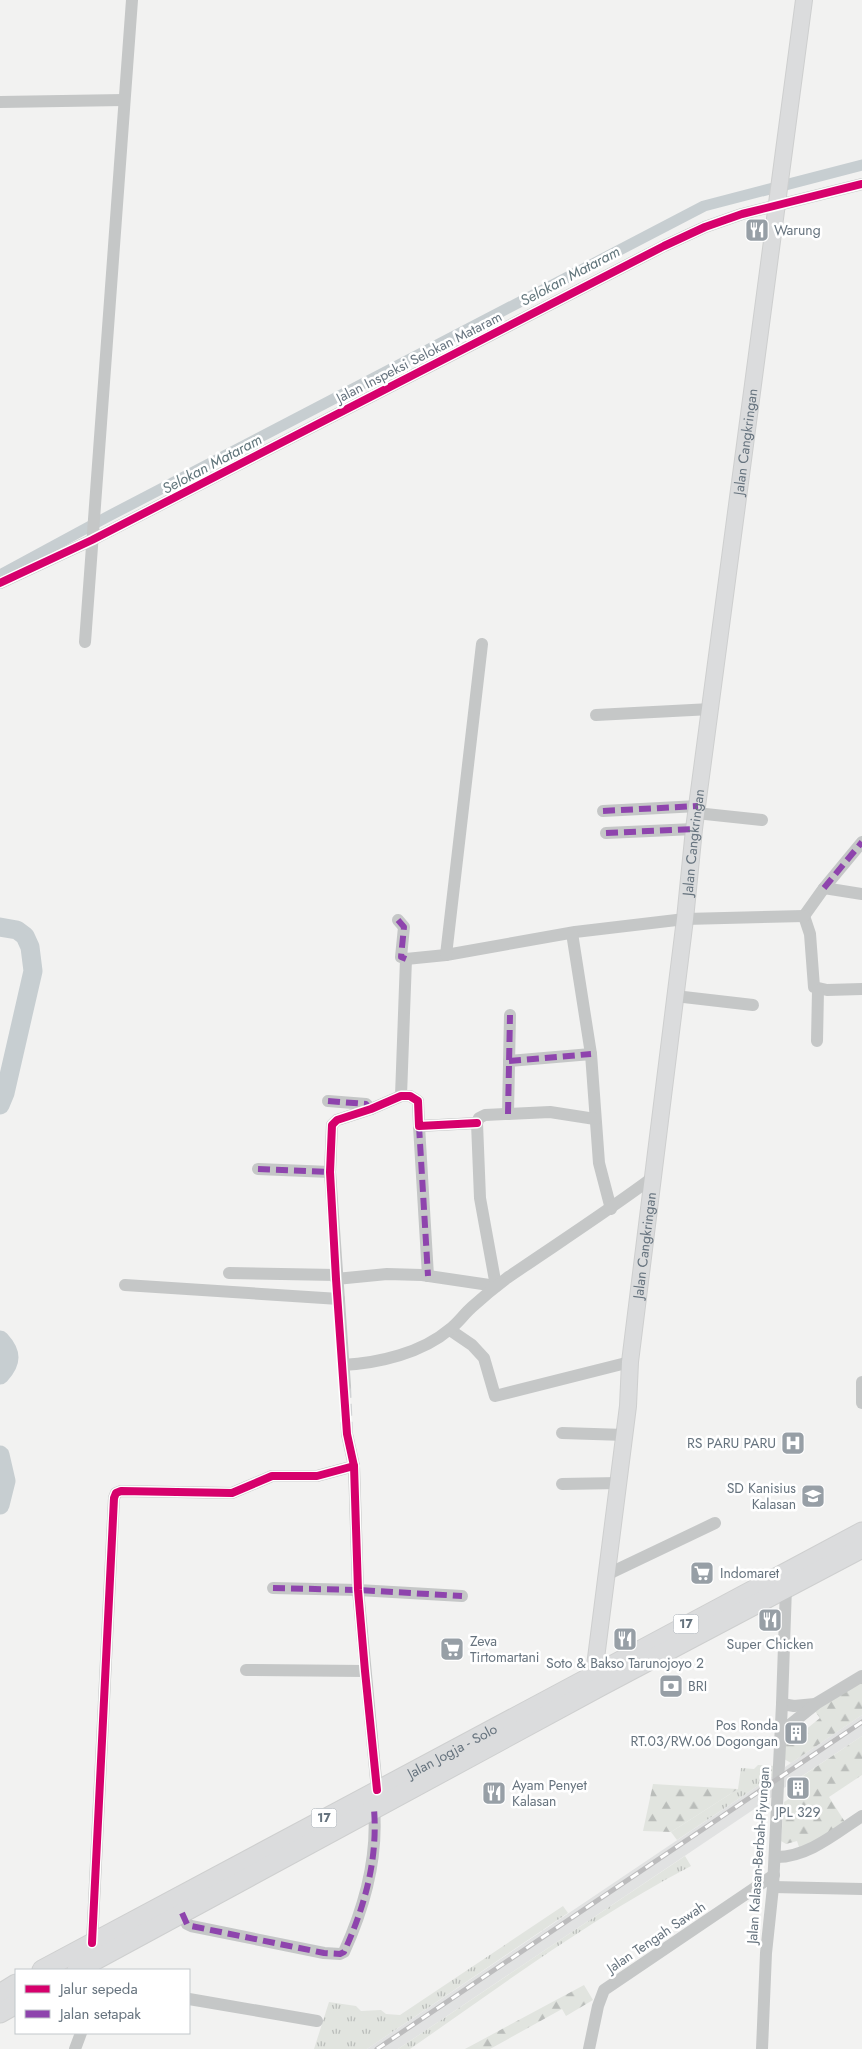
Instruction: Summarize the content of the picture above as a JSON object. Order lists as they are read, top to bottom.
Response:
{
  "streets": {
    "highway": ["17", "Jalan Jogja - Solo"],
    "main road": ["Jalan Cangkringan"],
    "street": ["Jalan Inspeksi Selokan Mataram", "Jalan Kalasan-Berbah-Piyungan", "Jalan Tengah Sawah"]
  },
  "crossings": [
    ["Jalan Inspeksi Selokan Mataram", "Jalan Cangkringan"],
    ["Jalan Cangkringan", "Jalan Jogja - Solo"],
    ["Jalan Jogja - Solo", "Jalan Kalasan-Berbah-Piyungan"],
    ["Jalan Kalasan-Berbah-Piyungan", "Jalan Tengah Sawah"]
  ],
  "water": ["Selokan Mataram"],
  "places": {
    "restaurant": [
      "Warung",
      "Super Chicken",
      "Soto & Bakso Tarunojoyo 2",
      "Ayam Penyet Kalasan"
    ],
    "hospital": ["RS PARU PARU"],
    "school or university": ["SD Kanisius Kalasan"],
    "supermarket": ["Indomaret", "Zeva Tirtomartani"],
    "bank": ["BRI"],
    "building": ["Pos Ronda RT.03/RW.06 Dogongan", "JPL 329"]
  },
  "legend": ["Jalur sepeda", "Jalan setapak"]
}
